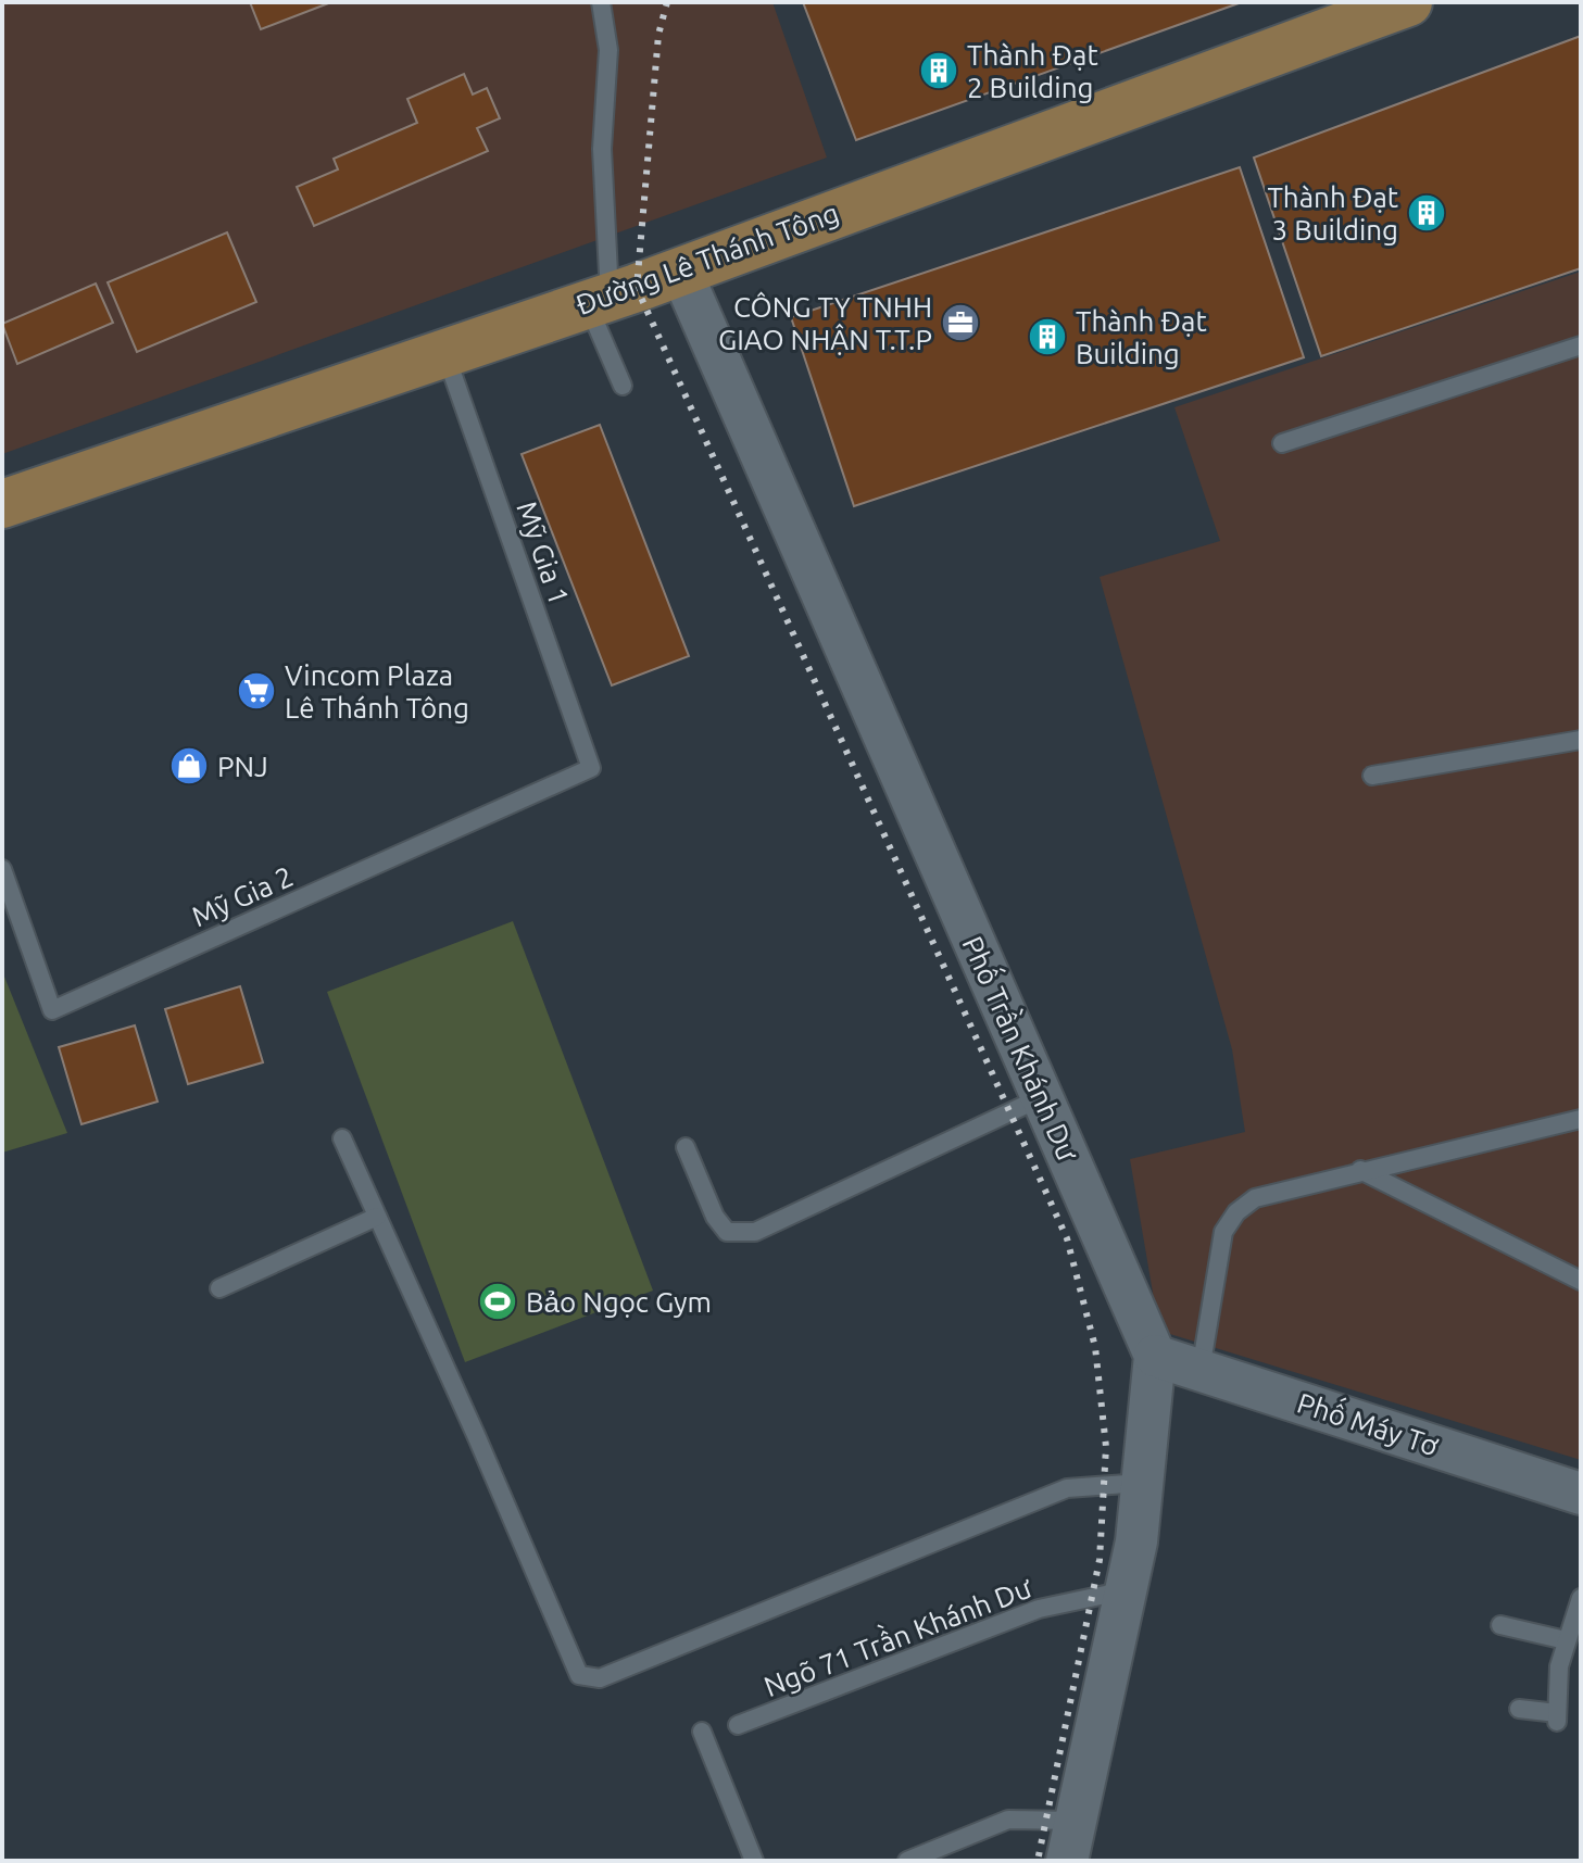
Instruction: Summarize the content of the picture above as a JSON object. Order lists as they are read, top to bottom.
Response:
{
  "streets": {
    "main road": ["Đường Lê Thánh Tông"],
    "street": ["Phố Trần Khánh Dư", "Phố Máy Tơ"],
    "lane": ["Mỹ Gia 1", "Mỹ Gia 2", "Ngõ 71 Trần Khánh Dư"]
  },
  "crossings": [
    ["Đường Lê Thánh Tông", "Mỹ Gia 1"],
    ["Đường Lê Thánh Tông", "Phố Trần Khánh Dư"],
    ["Mỹ Gia 1", "Mỹ Gia 2"],
    ["Phố Trần Khánh Dư", "Phố Máy Tơ"],
    ["Phố Trần Khánh Dư", "Ngõ 71 Trần Khánh Dư"]
  ],
  "places": {
    "building": ["Thành Đạt 2 Building", "Thành Đạt 3 Building", "Thành Đạt Building"],
    "office": ["CÔNG TY TNHH GIAO NHẬN T.T.P"],
    "supermarket": ["Vincom Plaza Lê Thánh Tông"],
    "shop": ["PNJ"],
    "sports": ["Bảo Ngọc Gym"]
  }
}
